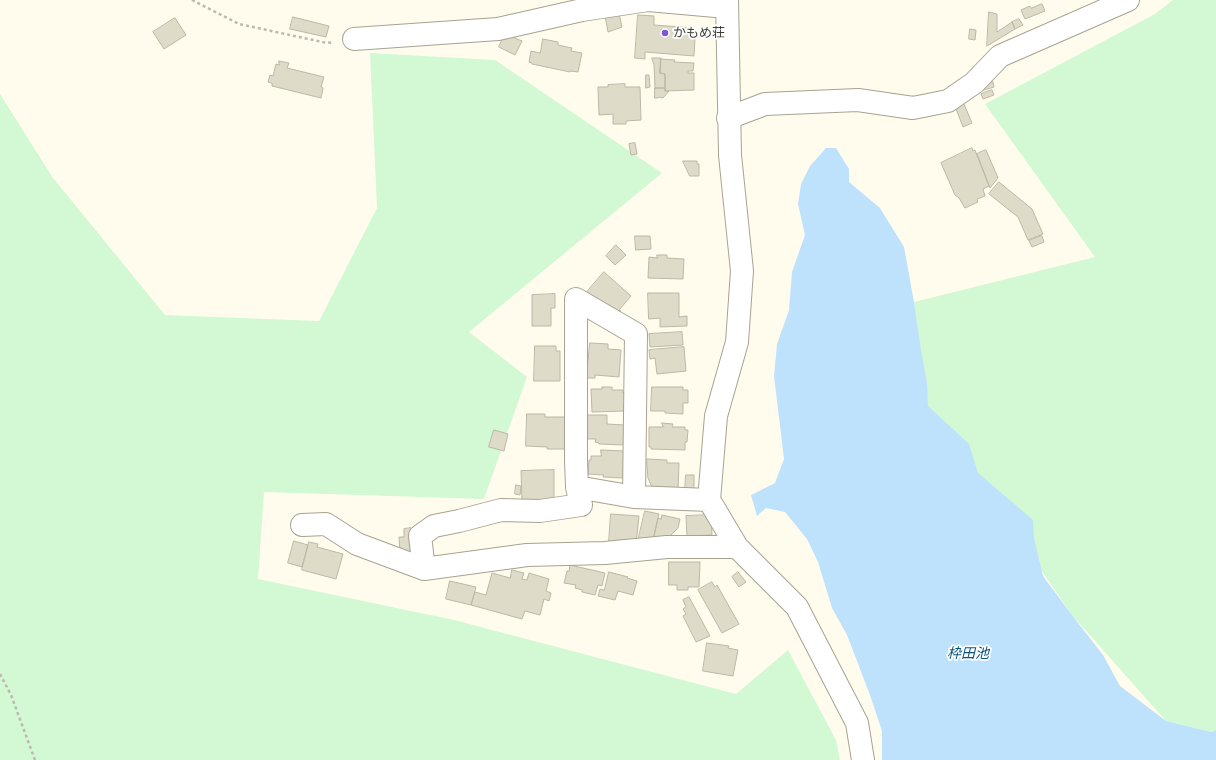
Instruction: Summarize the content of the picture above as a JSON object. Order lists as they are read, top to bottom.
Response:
{
  "water": ["枠田池"],
  "places": ["かもめ荘"]
}
